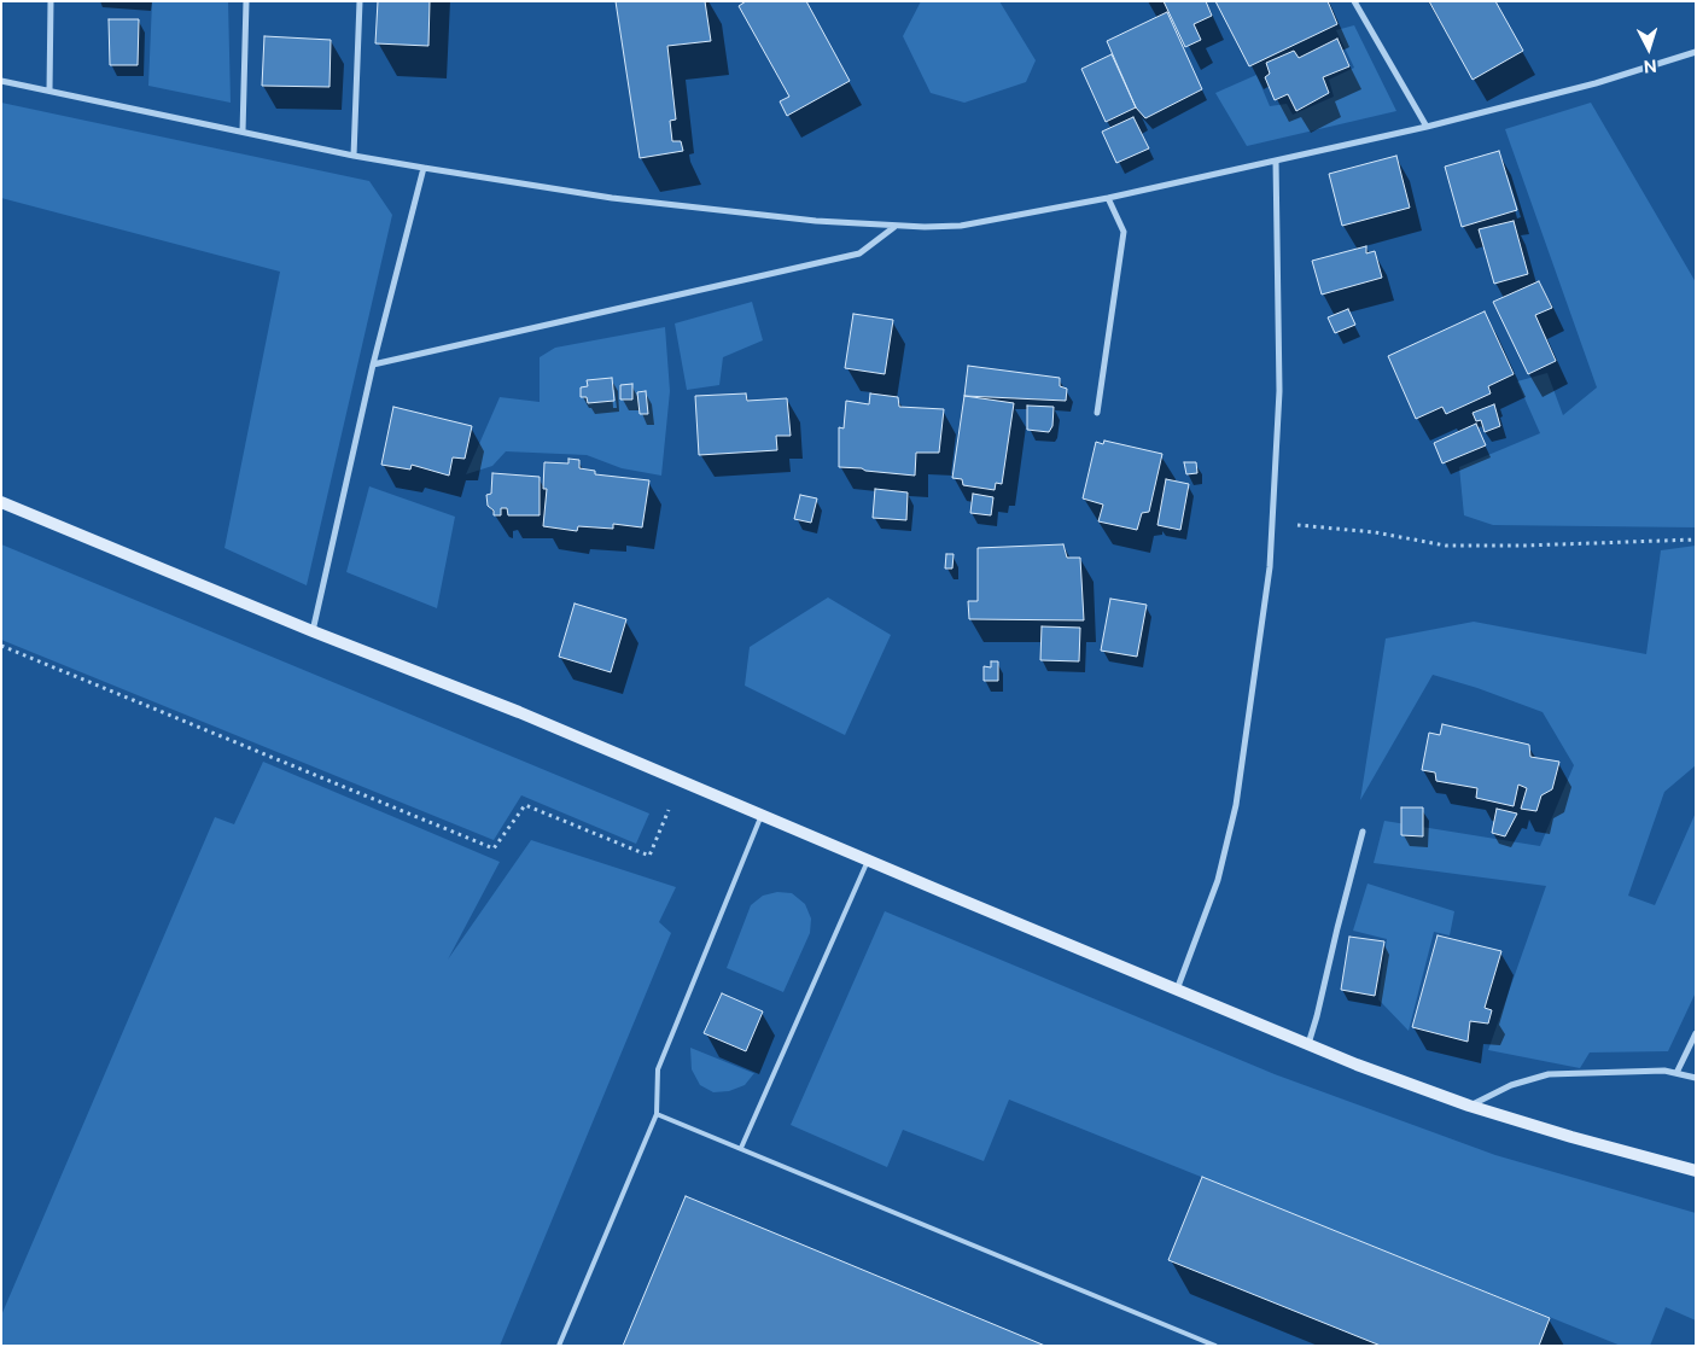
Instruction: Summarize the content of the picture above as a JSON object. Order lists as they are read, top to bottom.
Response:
{
  "north": "bottom"
}
